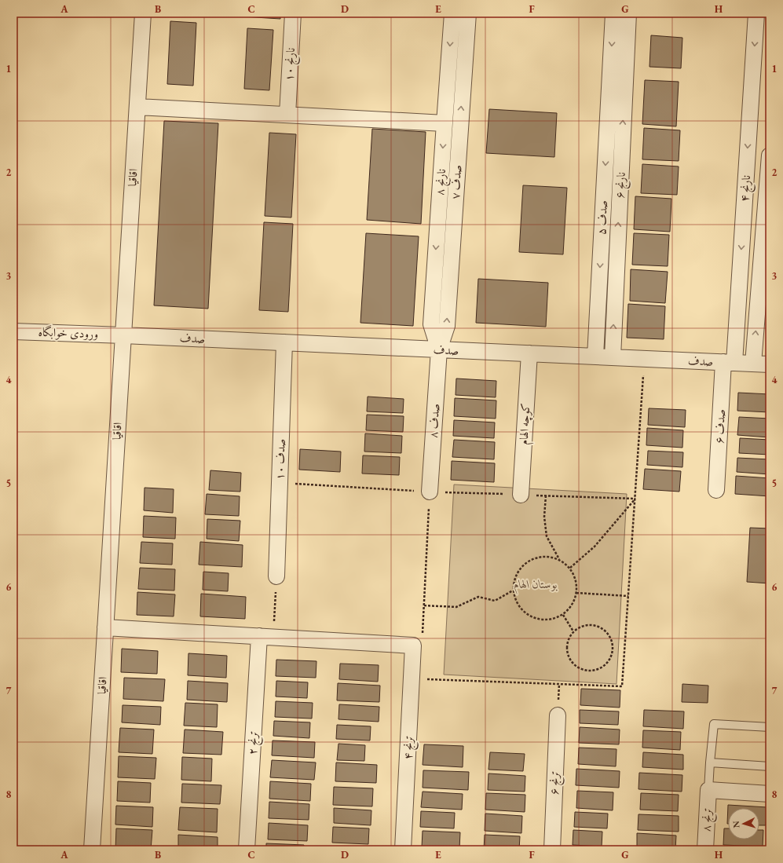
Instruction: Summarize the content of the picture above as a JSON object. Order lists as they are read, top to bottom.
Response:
{
  "streets": {
    "street": [
      "نارنج ۱۰",
      "اقاقیا",
      "نارنج ۸",
      "صدف ۷",
      "نارنج ۶",
      "نارنج ۴",
      "صدف ۵",
      "ورودی خوابگاه",
      "صدف",
      "صدف ۸",
      "کوچه الهام",
      "صدف ۶",
      "صدف ۱۰",
      "ترنج ۲",
      "ترنج ۴",
      "ترنج ۶",
      "ترنج ۸"
    ]
  },
  "crossings": [
    ["اقاقیا", "ورودی خوابگاه"],
    ["اقاقیا", "صدف"],
    ["نارنج ۸", "صدف ۷"],
    ["نارنج ۸", "صدف"],
    ["نارنج ۸", "صدف ۸"],
    ["صدف ۷", "صدف"],
    ["صدف ۷", "صدف ۸"],
    ["نارنج ۶", "صدف"],
    ["نارنج ۴", "صدف"],
    ["نارنج ۴", "صدف ۶"],
    ["صدف ۵", "صدف"],
    ["ورودی خوابگاه", "صدف"],
    ["صدف", "صدف ۸"],
    ["صدف", "کوچه الهام"],
    ["صدف", "صدف ۶"],
    ["صدف", "صدف ۱۰"]
  ],
  "one_way": [
    "نارنج ۸",
    "صدف ۷",
    "نارنج ۶",
    "صدف ۵"
  ],
  "parks": ["بوستان الهام"],
  "north": "left",
  "grid": {
    "columns": [
      "A",
      "B",
      "C",
      "D",
      "E",
      "F",
      "G",
      "H"
    ],
    "rows": [
      "1",
      "2",
      "3",
      "4",
      "5",
      "6",
      "7",
      "8"
    ]
  }
}
